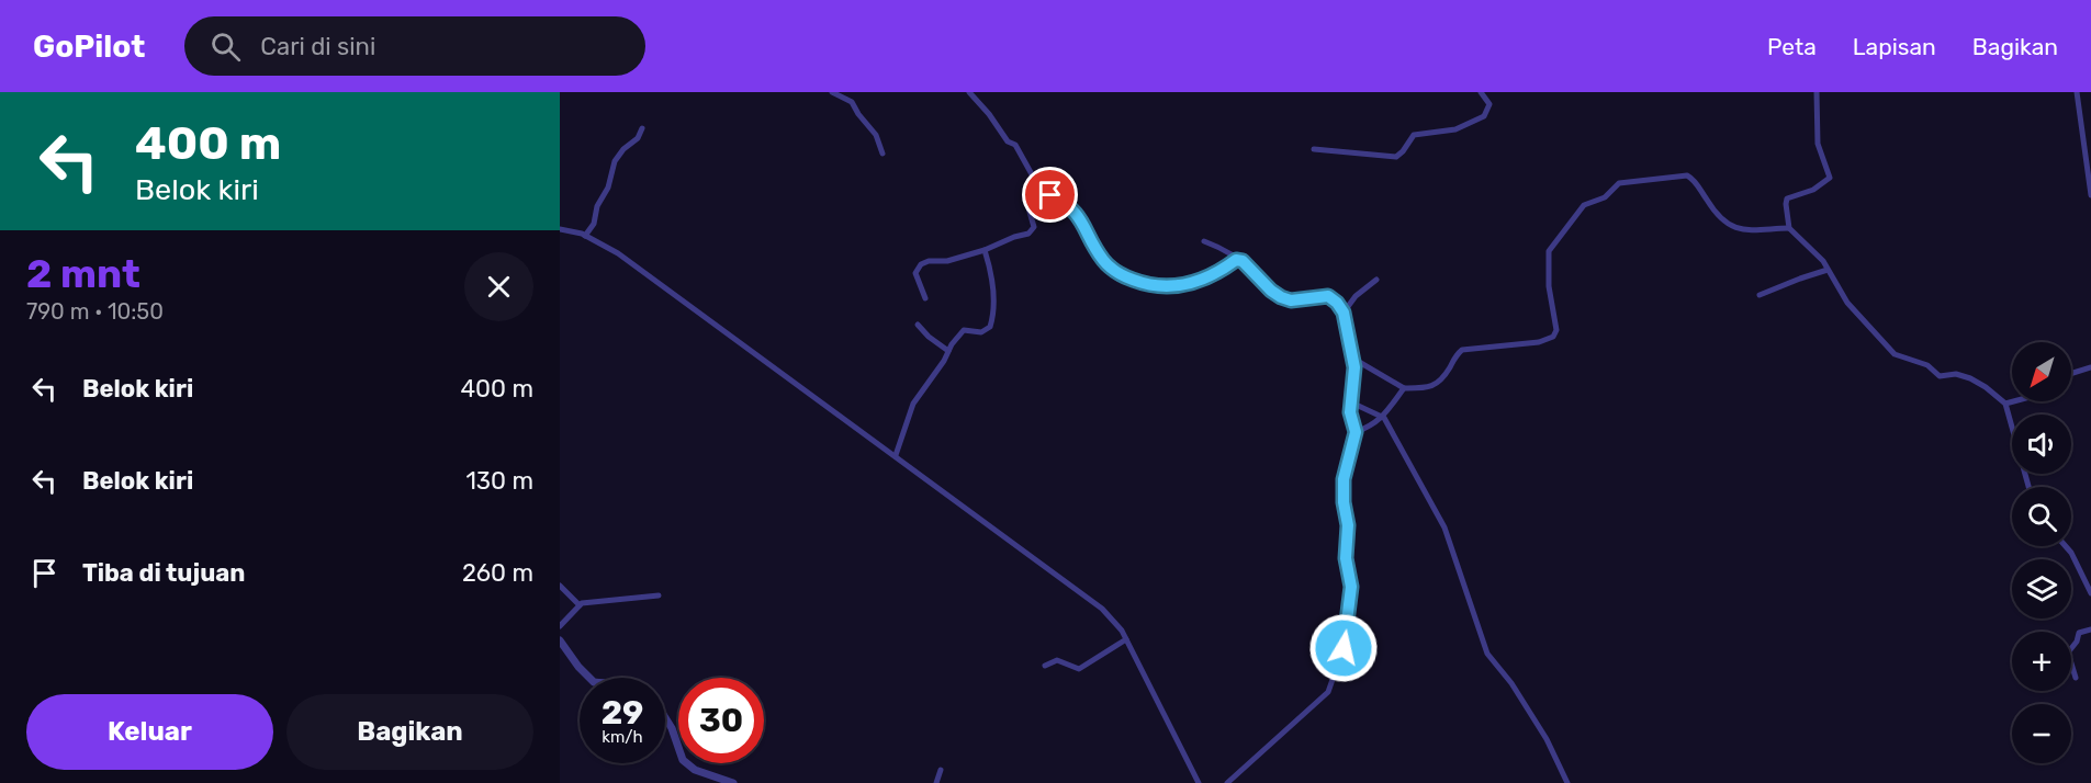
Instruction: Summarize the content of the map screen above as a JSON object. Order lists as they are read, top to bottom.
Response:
{
  "north": "bottom left",
  "page": {
    "header": "GoPilot",
    "search": "Cari di sini",
    "nav": ["Peta", "Lapisan", "Bagikan"],
    "turn": ["400 m", "Belok kiri"],
    "heading": ["2 mnt", "790 m · 10:50"],
    "list": [
      {
        "name": "Belok kiri",
        "value": "400 m"
      },
      {
        "name": "Belok kiri",
        "value": "130 m"
      },
      {
        "name": "Tiba di tujuan",
        "value": "260 m"
      }
    ],
    "map_buttons": ["+", "−"],
    "speed": "29 km/h",
    "limit": "30",
    "buttons": ["Keluar", "Bagikan"]
  }
}
